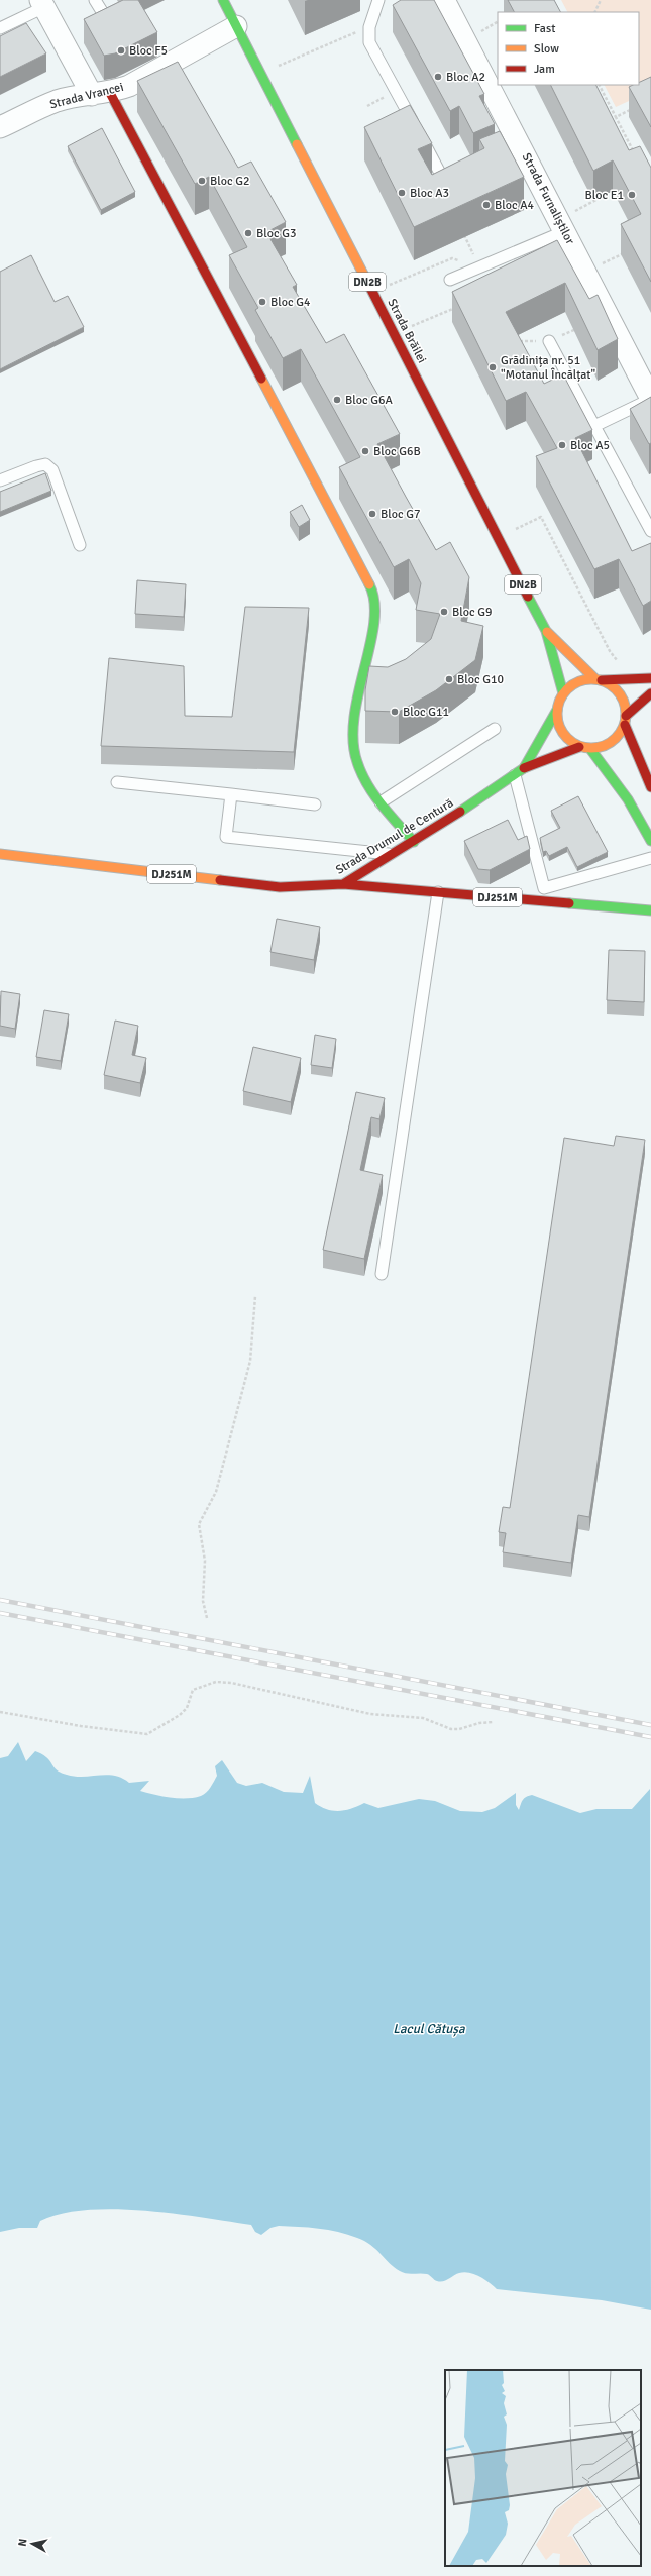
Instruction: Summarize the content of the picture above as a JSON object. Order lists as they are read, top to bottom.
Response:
{
  "streets": {
    "main road": [
      "DN2B",
      "Strada Brăilei",
      "Strada Drumul de Centură",
      "DJ251M"
    ],
    "street": ["Strada Vrancei", "Strada Furnaliștilor"]
  },
  "crossings": [
    ["Strada Vrancei", "Strada Brăilei"],
    ["Strada Brăilei", "Strada Drumul de Centură"],
    ["Strada Drumul de Centură", "DJ251M"]
  ],
  "water": ["Lacul Cătușa"],
  "places": [
    "Bloc F5",
    "Bloc A2",
    "Bloc G2",
    "Bloc A3",
    "Bloc E1",
    "Bloc A4",
    "Bloc G3",
    "Bloc G4",
    "Grădinița nr. 51 \"Motanul Încălțat\"",
    "Bloc G6A",
    "Bloc A5",
    "Bloc G6B",
    "Bloc G7",
    "Bloc G9",
    "Bloc G10",
    "Bloc G11"
  ],
  "legend": ["Fast", "Slow", "Jam"],
  "north": "left"
}
